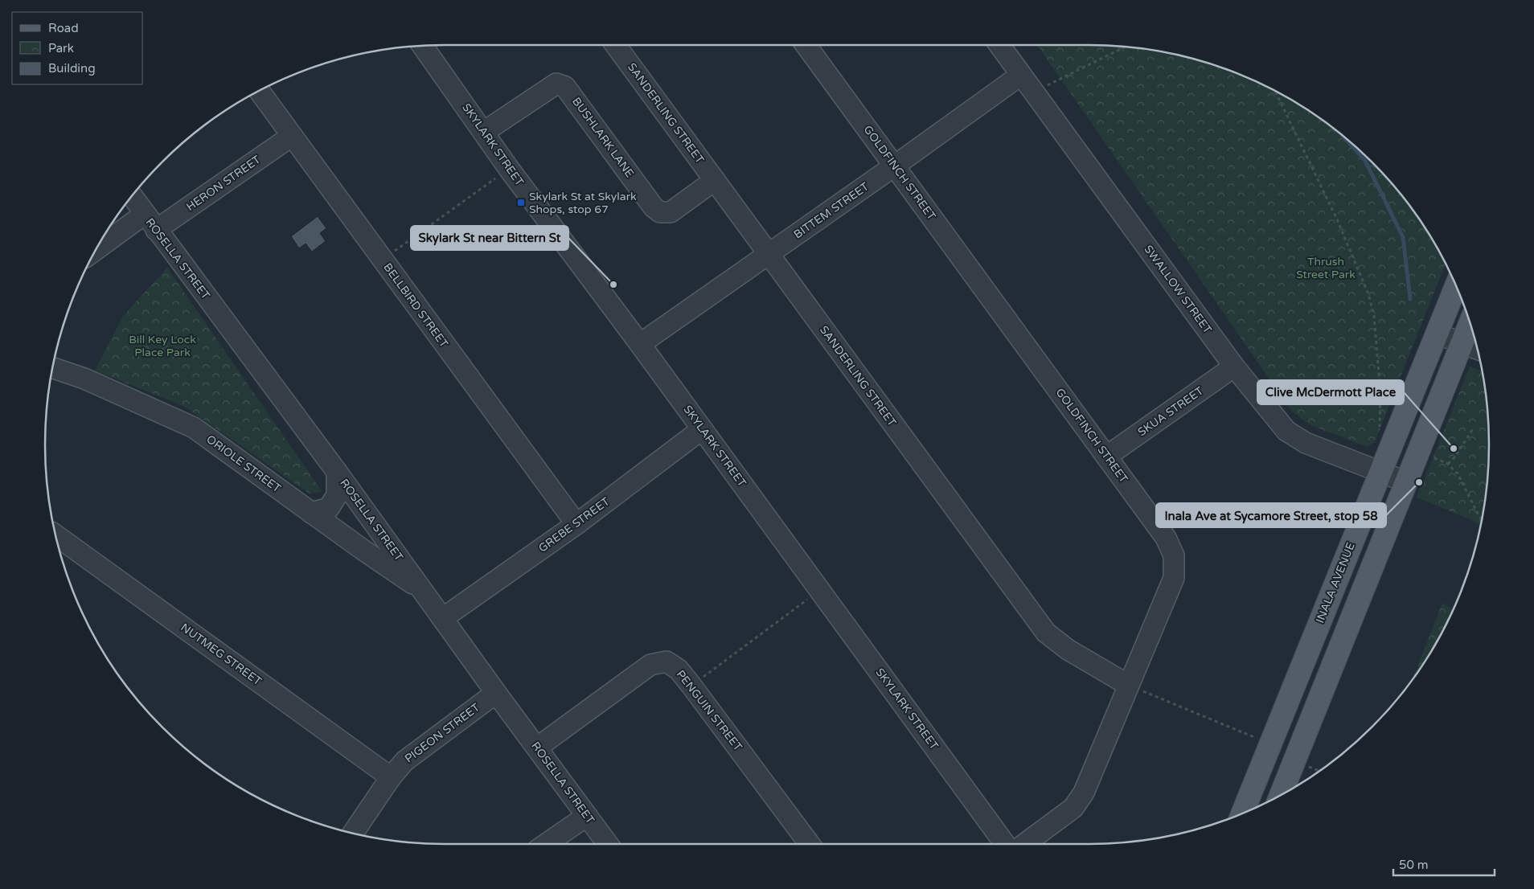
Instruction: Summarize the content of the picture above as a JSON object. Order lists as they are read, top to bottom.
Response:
{
  "streets": {
    "main road": ["INALA AVENUE"],
    "street": [
      "SANDERLING STREET",
      "BUSHLARK LANE",
      "SKYLARK STREET",
      "GOLDFINCH STREET",
      "HERON STREET",
      "BITTEM STREET",
      "ROSELLA STREET",
      "SWALLOW STREET",
      "BELLBIRD STREET",
      "SKUA STREET",
      "ORIOLE STREET",
      "GREBE STREET",
      "NUTMEG STREET",
      "PENGUIN STREET",
      "PIGEON STREET"
    ]
  },
  "crossings": [
    ["SANDERLING STREET", "BUSHLARK LANE"],
    ["SANDERLING STREET", "GOLDFINCH STREET"],
    ["SANDERLING STREET", "BITTEM STREET"],
    ["BUSHLARK LANE", "SKYLARK STREET"],
    ["SKYLARK STREET", "BITTEM STREET"],
    ["SKYLARK STREET", "GREBE STREET"],
    ["GOLDFINCH STREET", "BITTEM STREET"],
    ["GOLDFINCH STREET", "SKUA STREET"],
    ["HERON STREET", "ROSELLA STREET"],
    ["HERON STREET", "BELLBIRD STREET"],
    ["BITTEM STREET", "SWALLOW STREET"],
    ["ROSELLA STREET", "ORIOLE STREET"],
    ["ROSELLA STREET", "GREBE STREET"],
    ["ROSELLA STREET", "PENGUIN STREET"],
    ["ROSELLA STREET", "PIGEON STREET"],
    ["SWALLOW STREET", "SKUA STREET"],
    ["SWALLOW STREET", "INALA AVENUE"],
    ["BELLBIRD STREET", "GREBE STREET"],
    ["NUTMEG STREET", "PIGEON STREET"]
  ],
  "parks": ["Thrush Street Park", "Bill Key Lock Place Park"],
  "places": {
    "transit": ["Skylark St at Skylark Shops, stop 67"],
    "other": ["Skylark St near Bittern St", "Clive McDermott Place", "Inala Ave at Sycamore Street, stop 58"]
  },
  "legend": ["Road", "Park", "Building"],
  "scale_bar": "50 m"
}
